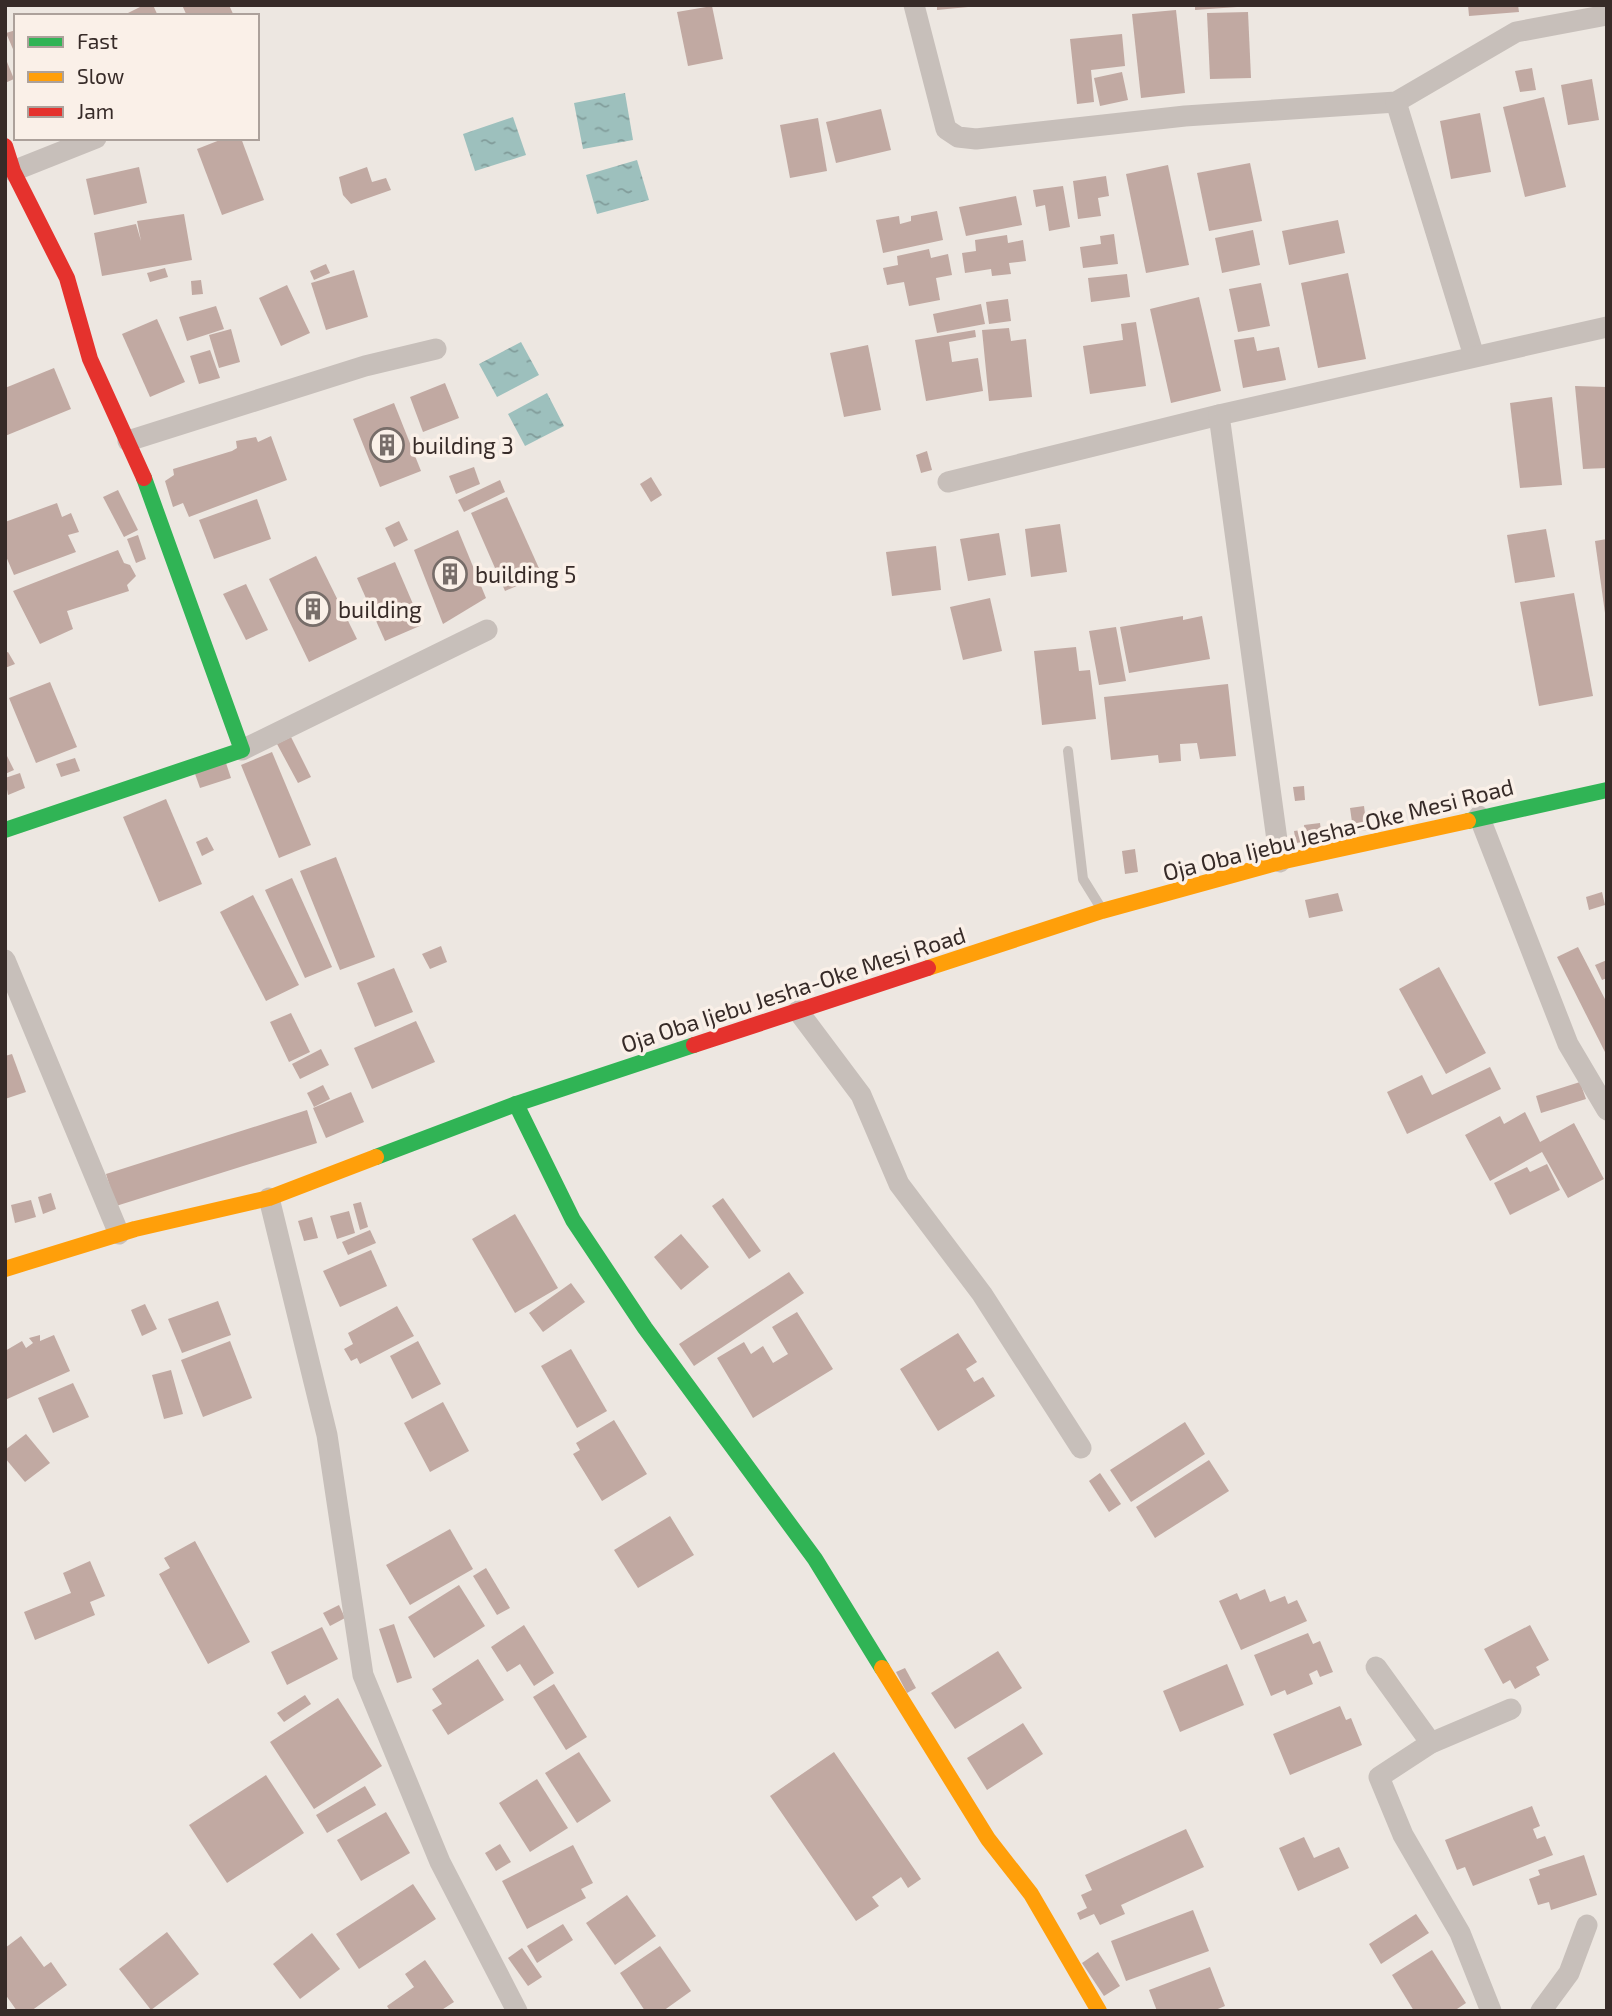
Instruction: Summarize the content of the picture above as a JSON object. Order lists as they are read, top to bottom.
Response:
{
  "streets": {
    "street": ["Oja Oba Ijebu Jesha-Oke Mesi Road"]
  },
  "places": {
    "building": ["building 3", "building 5", "building"]
  },
  "legend": ["Fast", "Slow", "Jam"]
}
